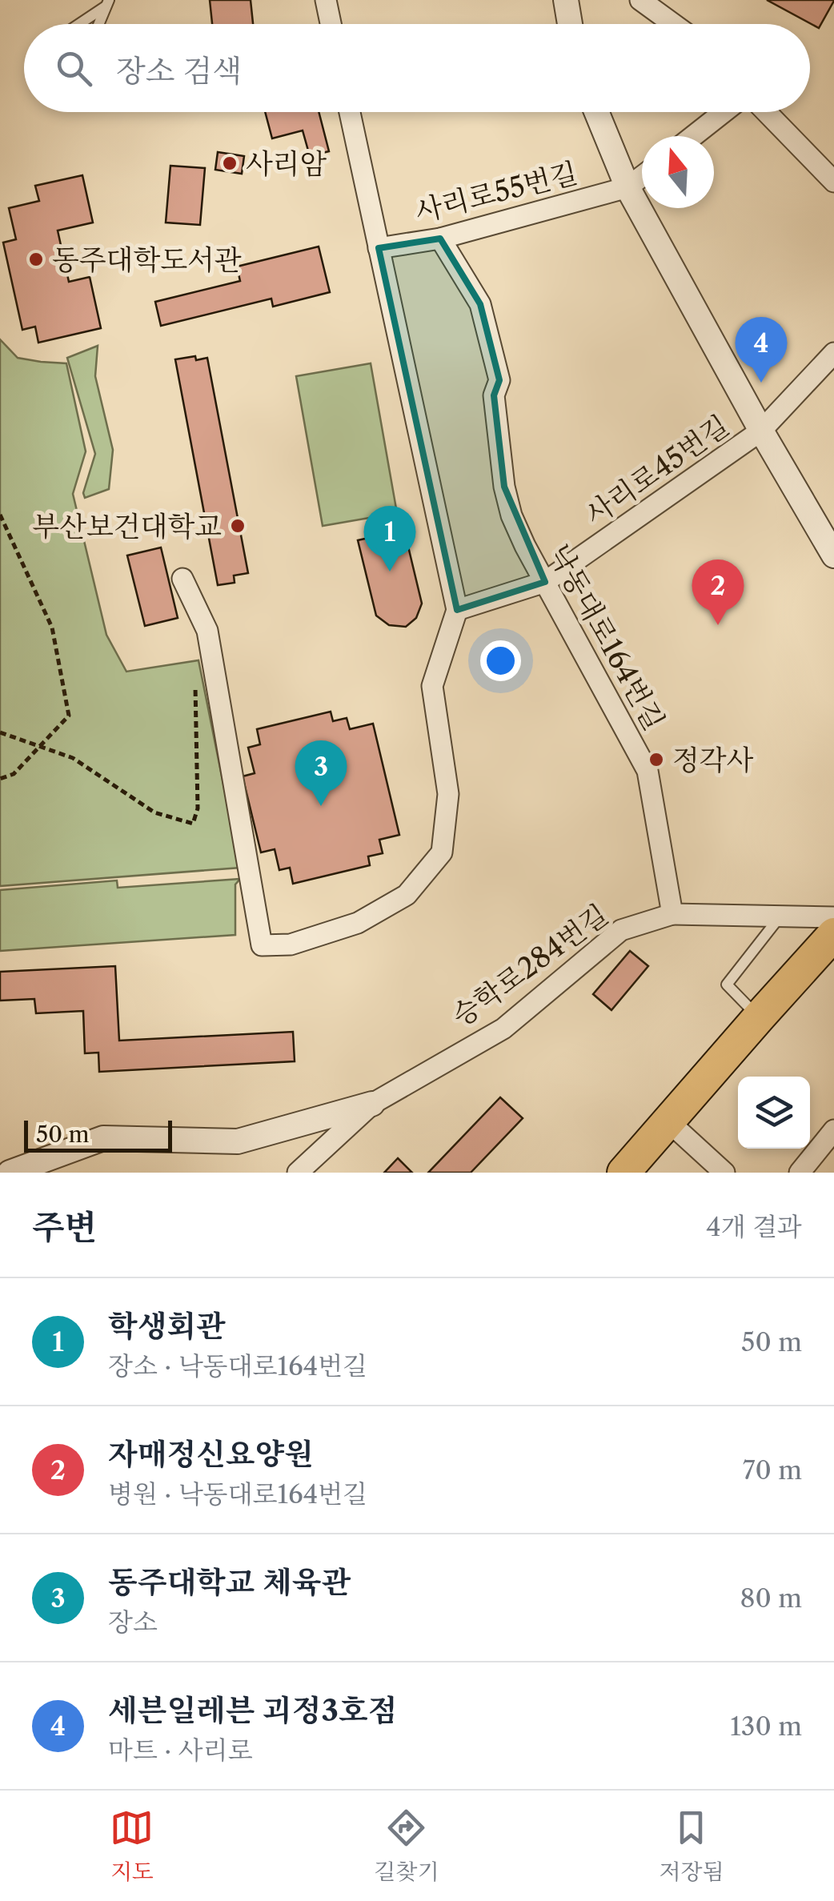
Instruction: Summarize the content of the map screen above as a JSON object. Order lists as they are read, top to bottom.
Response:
{
  "streets": {
    "street": [
      "사리로55번길",
      "사리로45번길",
      "낙동대로164번길",
      "승학로284번길"
    ]
  },
  "crossings": [
    ["사리로55번길", "낙동대로164번길"],
    ["사리로45번길", "낙동대로164번길"],
    ["낙동대로164번길", "승학로284번길"]
  ],
  "places": [
    "사리암",
    "동주대학도서관",
    "부산보건대학교",
    "정각사"
  ],
  "scale_bar": "50 m",
  "north": "top",
  "page": {
    "search": "장소 검색",
    "pins": [
      "4",
      "1",
      "2",
      "3"
    ],
    "scale": "50 m",
    "heading": ["주변", "4개 결과"],
    "list": [
      {
        "mark": "1",
        "name": "학생회관",
        "note": "장소 · 낙동대로164번길",
        "value": "50 m"
      },
      {
        "mark": "2",
        "name": "자매정신요양원",
        "note": "병원 · 낙동대로164번길",
        "value": "70 m"
      },
      {
        "mark": "3",
        "name": "동주대학교 체육관",
        "note": "장소",
        "value": "80 m"
      },
      {
        "mark": "4",
        "name": "세븐일레븐 괴정3호점",
        "note": "마트 · 사리로",
        "value": "130 m"
      }
    ],
    "nav": ["지도", "길찾기", "저장됨"]
  }
}
